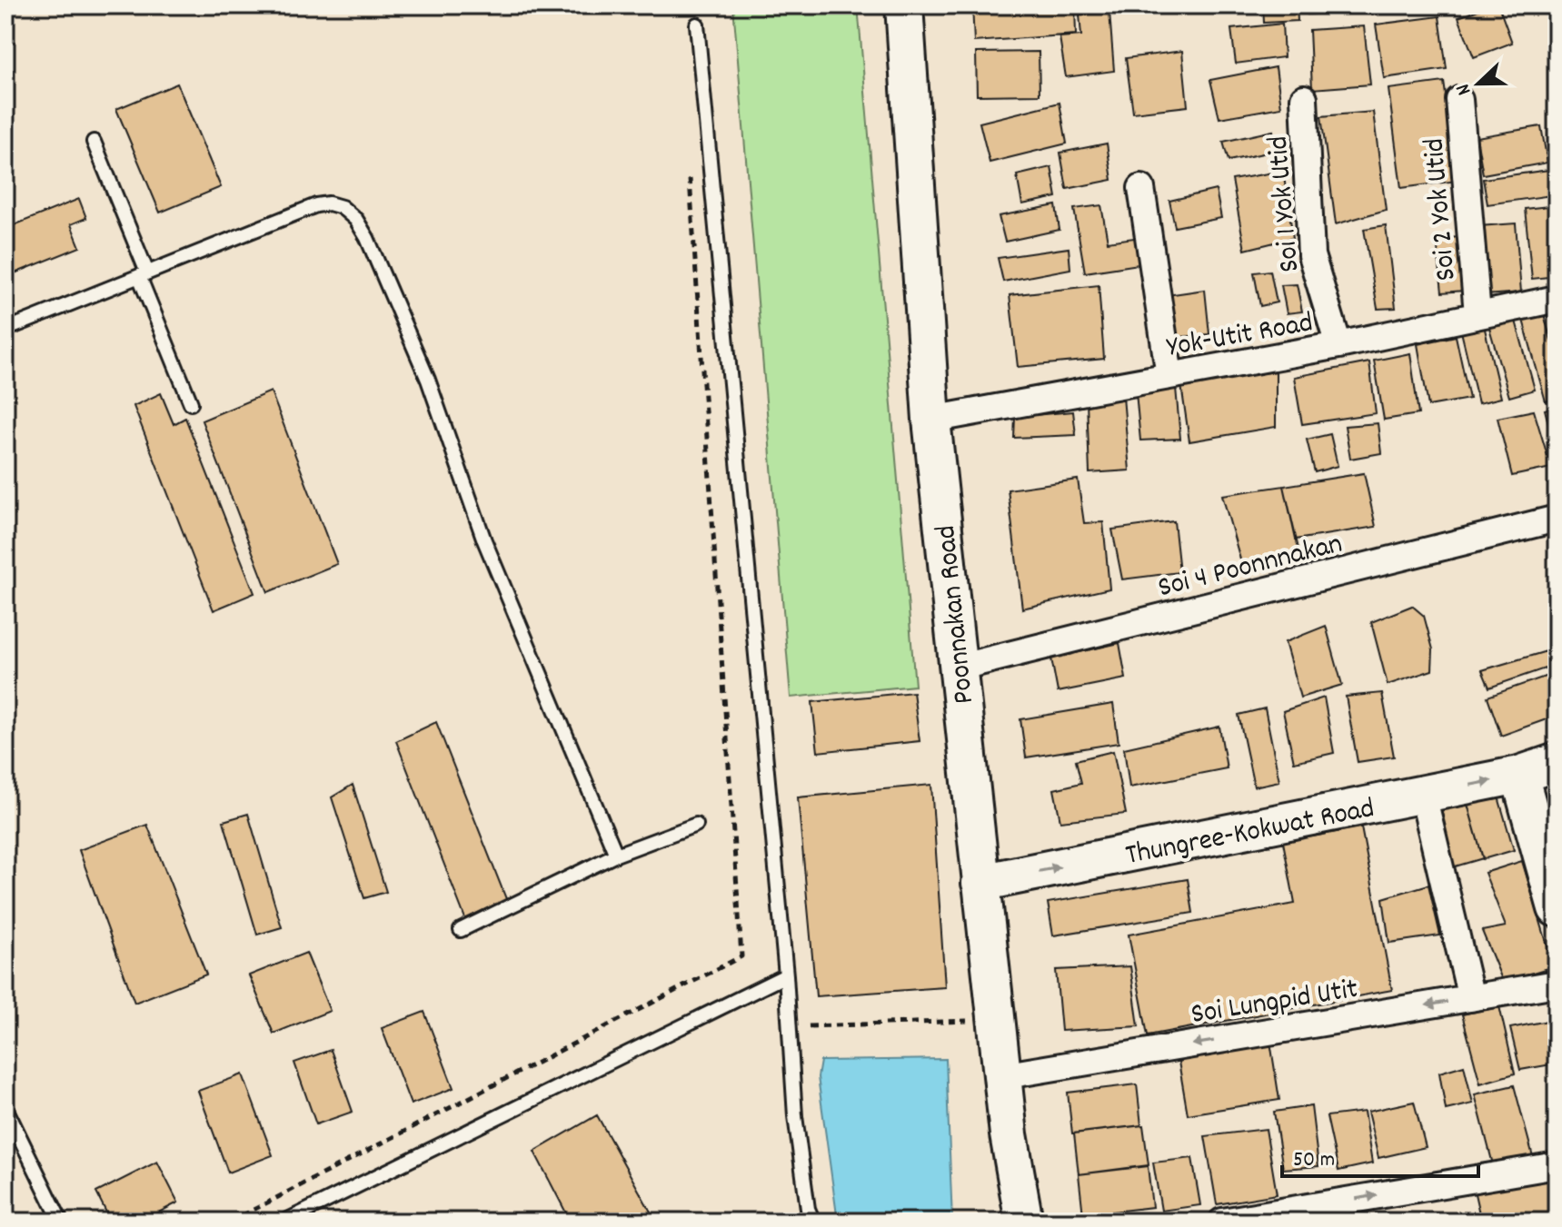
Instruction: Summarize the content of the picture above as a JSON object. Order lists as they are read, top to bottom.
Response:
{
  "streets": {
    "street": [
      "Soi 1 Yok Utid",
      "Soi 2 Yok Utid",
      "Yok-Utit Road",
      "Soi 4 Poonnnakan",
      "Poonnakan Road",
      "Thungree-Kokwat Road",
      "Soi Lungpid Utit"
    ]
  },
  "crossings": [
    ["Soi 1 Yok Utid", "Yok-Utit Road"],
    ["Soi 2 Yok Utid", "Yok-Utit Road"],
    ["Yok-Utit Road", "Poonnakan Road"],
    ["Soi 4 Poonnnakan", "Poonnakan Road"],
    ["Poonnakan Road", "Thungree-Kokwat Road"],
    ["Poonnakan Road", "Soi Lungpid Utit"]
  ],
  "one_way": ["Thungree-Kokwat Road"],
  "scale_bar": "50 m",
  "north": "left"
}
